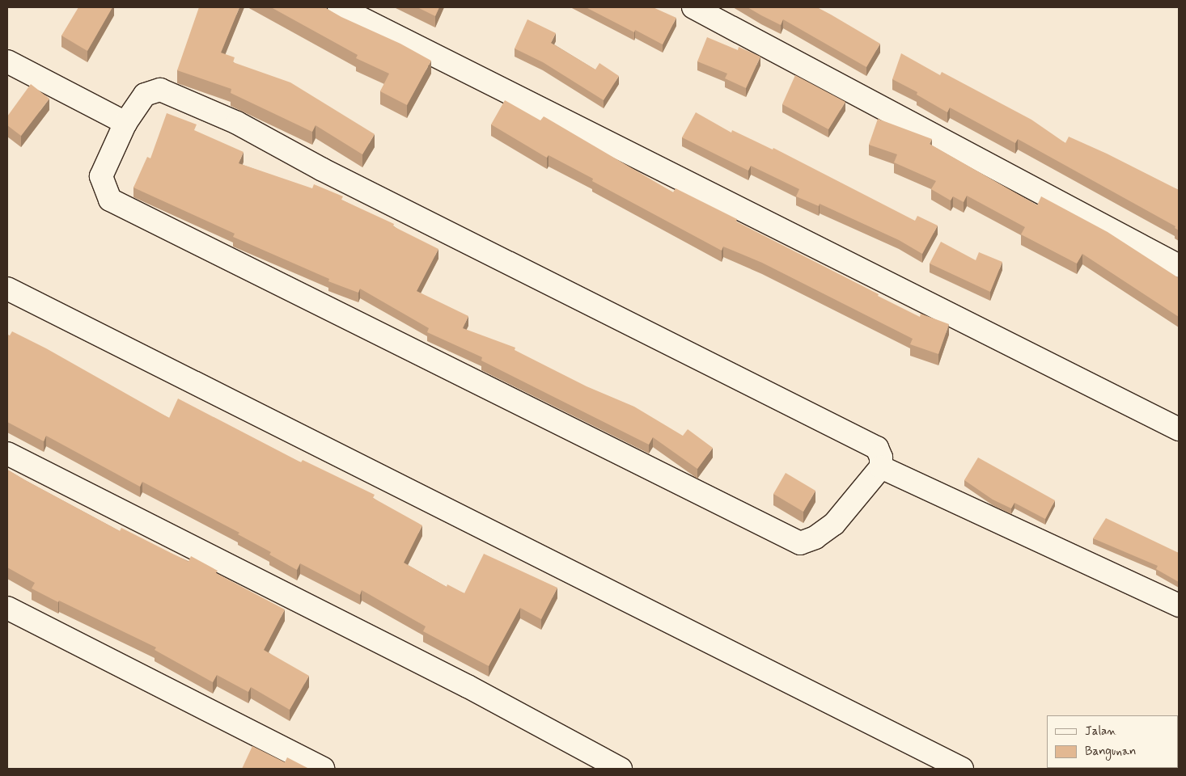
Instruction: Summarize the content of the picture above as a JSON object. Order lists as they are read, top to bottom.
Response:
{
  "legend": ["Jalan", "Bangunan"]
}
